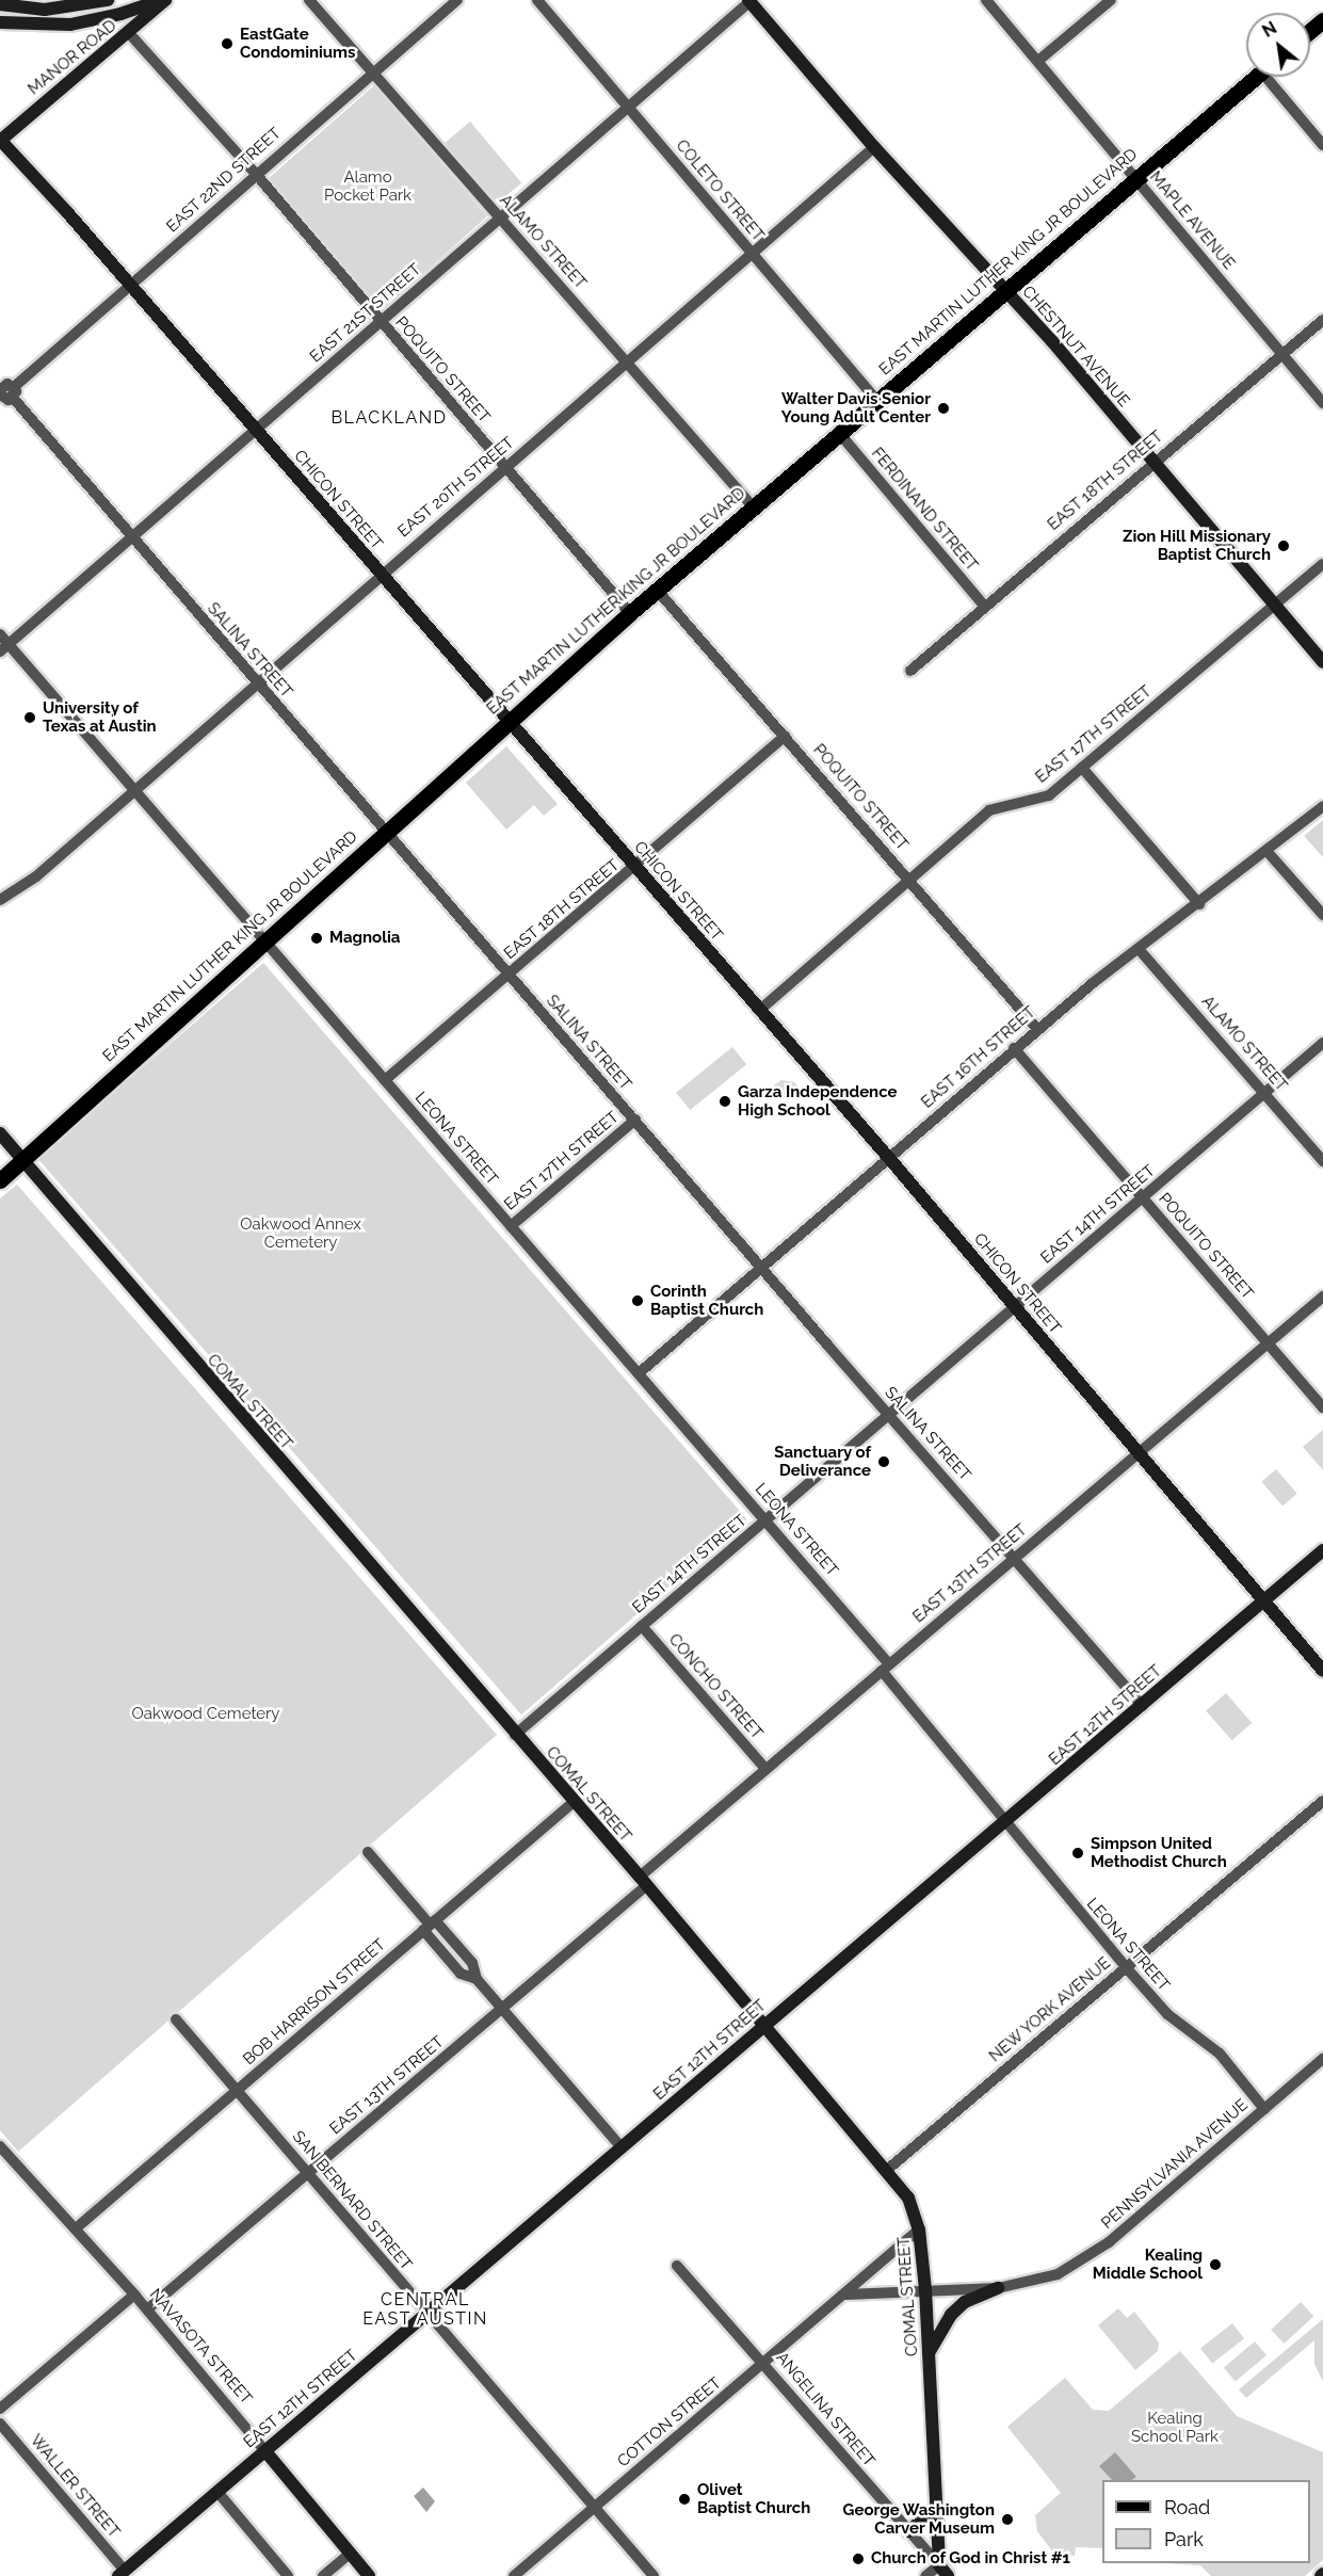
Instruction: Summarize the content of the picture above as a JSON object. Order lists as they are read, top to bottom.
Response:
{
  "streets": {
    "main road": ["EAST MARTIN LUTHER KING JR BOULEVARD"],
    "street": [
      "MANOR ROAD",
      "EAST 22ND STREET",
      "COLETO STREET",
      "MAPLE AVENUE",
      "ALAMO STREET",
      "EAST 21ST STREET",
      "CHESTNUT AVENUE",
      "POQUITO STREET",
      "EAST 18TH STREET",
      "EAST 20TH STREET",
      "CHICON STREET",
      "FERDINAND STREET",
      "SALINA STREET",
      "EAST 17TH STREET",
      "EAST 16TH STREET",
      "LEONA STREET",
      "EAST 14TH STREET",
      "COMAL STREET",
      "EAST 13TH STREET",
      "CONCHO STREET",
      "EAST 12TH STREET",
      "BOB HARRISON STREET",
      "NEW YORK AVENUE",
      "PENNSYLVANIA AVENUE",
      "SAN BERNARD STREET",
      "NAVASOTA STREET",
      "ANGELINA STREET",
      "COTTON STREET",
      "WALLER STREET"
    ]
  },
  "crossings": [
    ["MANOR ROAD", "POQUITO STREET"],
    ["MANOR ROAD", "CHICON STREET"],
    ["EAST 22ND STREET", "ALAMO STREET"],
    ["EAST 22ND STREET", "POQUITO STREET"],
    ["EAST 22ND STREET", "CHICON STREET"],
    ["EAST 22ND STREET", "SALINA STREET"],
    ["COLETO STREET", "EAST MARTIN LUTHER KING JR BOULEVARD"],
    ["COLETO STREET", "EAST 21ST STREET"],
    ["COLETO STREET", "EAST 20TH STREET"],
    ["MAPLE AVENUE", "EAST MARTIN LUTHER KING JR BOULEVARD"],
    ["MAPLE AVENUE", "EAST 18TH STREET"],
    ["ALAMO STREET", "EAST MARTIN LUTHER KING JR BOULEVARD"],
    ["ALAMO STREET", "EAST 21ST STREET"],
    ["ALAMO STREET", "EAST 20TH STREET"],
    ["ALAMO STREET", "EAST 16TH STREET"],
    ["ALAMO STREET", "EAST 14TH STREET"],
    ["EAST MARTIN LUTHER KING JR BOULEVARD", "CHESTNUT AVENUE"],
    ["EAST MARTIN LUTHER KING JR BOULEVARD", "POQUITO STREET"],
    ["EAST MARTIN LUTHER KING JR BOULEVARD", "CHICON STREET"],
    ["EAST MARTIN LUTHER KING JR BOULEVARD", "FERDINAND STREET"],
    ["EAST MARTIN LUTHER KING JR BOULEVARD", "SALINA STREET"],
    ["EAST MARTIN LUTHER KING JR BOULEVARD", "LEONA STREET"],
    ["EAST MARTIN LUTHER KING JR BOULEVARD", "COMAL STREET"],
    ["EAST 21ST STREET", "CHESTNUT AVENUE"],
    ["EAST 21ST STREET", "POQUITO STREET"],
    ["EAST 21ST STREET", "CHICON STREET"],
    ["EAST 21ST STREET", "SALINA STREET"],
    ["EAST 21ST STREET", "LEONA STREET"],
    ["CHESTNUT AVENUE", "EAST 18TH STREET"],
    ["CHESTNUT AVENUE", "EAST 20TH STREET"],
    ["CHESTNUT AVENUE", "EAST 17TH STREET"],
    ["POQUITO STREET", "EAST 18TH STREET"],
    ["POQUITO STREET", "EAST 20TH STREET"],
    ["POQUITO STREET", "EAST 17TH STREET"],
    ["POQUITO STREET", "EAST 16TH STREET"],
    ["POQUITO STREET", "EAST 14TH STREET"],
    ["POQUITO STREET", "EAST 13TH STREET"],
    ["EAST 18TH STREET", "CHICON STREET"],
    ["EAST 18TH STREET", "FERDINAND STREET"],
    ["EAST 18TH STREET", "SALINA STREET"],
    ["EAST 18TH STREET", "LEONA STREET"],
    ["EAST 20TH STREET", "CHICON STREET"],
    ["EAST 20TH STREET", "SALINA STREET"],
    ["EAST 20TH STREET", "LEONA STREET"],
    ["CHICON STREET", "EAST 17TH STREET"],
    ["CHICON STREET", "EAST 16TH STREET"],
    ["CHICON STREET", "EAST 14TH STREET"],
    ["CHICON STREET", "EAST 13TH STREET"],
    ["CHICON STREET", "EAST 12TH STREET"],
    ["SALINA STREET", "EAST 17TH STREET"],
    ["SALINA STREET", "EAST 16TH STREET"],
    ["SALINA STREET", "EAST 14TH STREET"],
    ["SALINA STREET", "EAST 13TH STREET"],
    ["SALINA STREET", "EAST 12TH STREET"],
    ["EAST 17TH STREET", "LEONA STREET"],
    ["EAST 16TH STREET", "LEONA STREET"],
    ["LEONA STREET", "EAST 14TH STREET"],
    ["LEONA STREET", "EAST 13TH STREET"],
    ["LEONA STREET", "EAST 12TH STREET"],
    ["LEONA STREET", "NEW YORK AVENUE"],
    ["LEONA STREET", "PENNSYLVANIA AVENUE"],
    ["EAST 14TH STREET", "COMAL STREET"],
    ["EAST 14TH STREET", "CONCHO STREET"],
    ["COMAL STREET", "EAST 13TH STREET"],
    ["COMAL STREET", "EAST 12TH STREET"],
    ["COMAL STREET", "BOB HARRISON STREET"],
    ["COMAL STREET", "NEW YORK AVENUE"],
    ["COMAL STREET", "PENNSYLVANIA AVENUE"],
    ["COMAL STREET", "ANGELINA STREET"],
    ["COMAL STREET", "COTTON STREET"],
    ["EAST 13TH STREET", "CONCHO STREET"],
    ["EAST 13TH STREET", "SAN BERNARD STREET"],
    ["EAST 13TH STREET", "NAVASOTA STREET"],
    ["EAST 12TH STREET", "SAN BERNARD STREET"],
    ["EAST 12TH STREET", "NAVASOTA STREET"],
    ["EAST 12TH STREET", "WALLER STREET"],
    ["BOB HARRISON STREET", "SAN BERNARD STREET"],
    ["BOB HARRISON STREET", "NAVASOTA STREET"],
    ["SAN BERNARD STREET", "COTTON STREET"],
    ["ANGELINA STREET", "COTTON STREET"]
  ],
  "districts": ["BLACKLAND", "CENTRAL EAST AUSTIN"],
  "parks": [
    "Alamo Pocket Park",
    "Oakwood Annex Cemetery",
    "Oakwood Cemetery",
    "Kealing School Park"
  ],
  "places": [
    "EastGate Condominiums",
    "Walter Davis Senior Young Adult Center",
    "Zion Hill Missionary Baptist Church",
    "University of Texas at Austin",
    "Magnolia",
    "Garza Independence High School",
    "Corinth Baptist Church",
    "Sanctuary of Deliverance",
    "Simpson United Methodist Church",
    "Kealing Middle School",
    "Olivet Baptist Church",
    "George Washington Carver Museum",
    "Church of God in Christ #1"
  ],
  "legend": ["Road", "Park"],
  "north": "top left"
}
